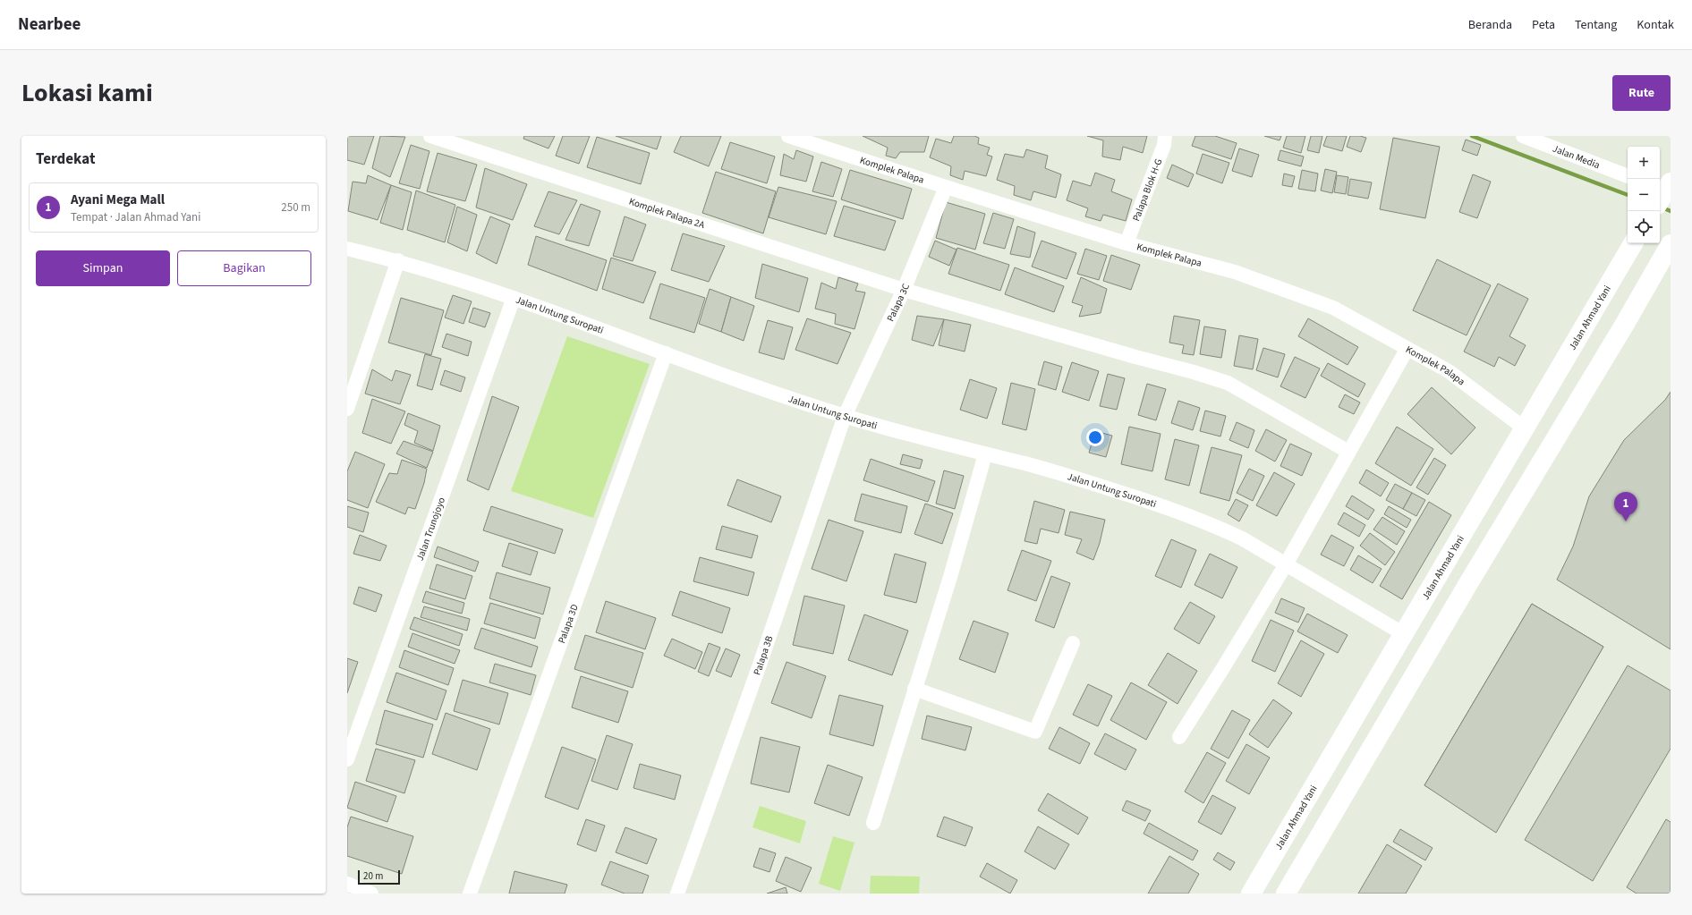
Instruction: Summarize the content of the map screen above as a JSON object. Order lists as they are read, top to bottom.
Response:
{
  "streets": {
    "highway": ["Jalan Ahmad Yani"],
    "street": [
      "Jalan Media",
      "Komplek Palapa",
      "Palapa Blok H-G",
      "Komplek Palapa 2A",
      "Palapa 3C",
      "Jalan Untung Suropati",
      "Jalan Trunojoyo",
      "Palapa 3D",
      "Palapa 3B"
    ]
  },
  "crossings": [
    ["Komplek Palapa", "Palapa Blok H-G"],
    ["Komplek Palapa", "Palapa 3C"],
    ["Komplek Palapa", "Jalan Ahmad Yani"],
    ["Komplek Palapa 2A", "Palapa 3C"],
    ["Palapa 3C", "Jalan Untung Suropati"],
    ["Palapa 3C", "Palapa 3B"],
    ["Jalan Untung Suropati", "Jalan Ahmad Yani"],
    ["Jalan Untung Suropati", "Jalan Trunojoyo"],
    ["Jalan Untung Suropati", "Palapa 3D"],
    ["Jalan Untung Suropati", "Palapa 3B"]
  ],
  "scale_bar": "20 m",
  "page": {
    "header": "Nearbee",
    "nav": [
      "Beranda",
      "Peta",
      "Tentang",
      "Kontak"
    ],
    "title": "Lokasi kami",
    "buttons": [
      "Rute",
      ["Simpan", "Bagikan"]
    ],
    "heading": "Terdekat",
    "map_buttons": ["+", "−"],
    "list": [
      {
        "mark": "1",
        "name": "Ayani Mega Mall",
        "note": "Tempat · Jalan Ahmad Yani",
        "value": "250 m"
      }
    ],
    "pins": "1",
    "scale": "20 m"
  }
}
